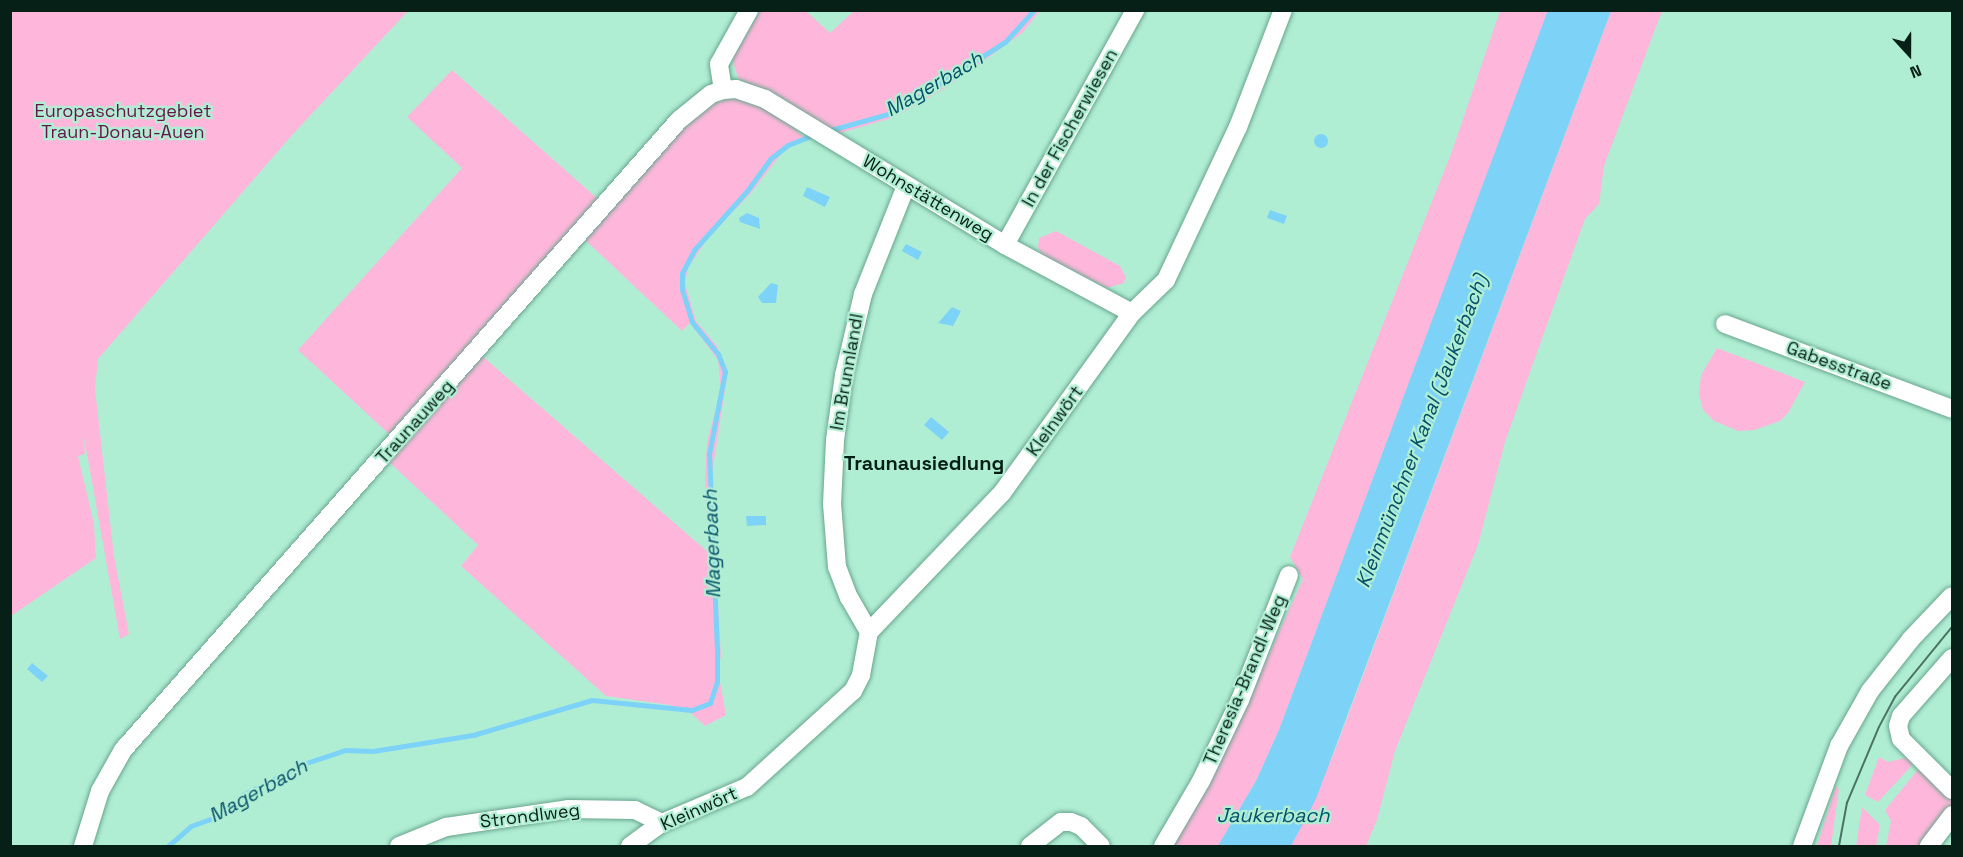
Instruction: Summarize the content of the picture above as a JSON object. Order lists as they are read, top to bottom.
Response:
{
  "streets": {
    "street": [
      "In der Fischerwiesen",
      "Wohnstättenweg",
      "Gabesstraße",
      "Im Brunnlandl",
      "Kleinwört",
      "Traunauweg",
      "Theresia-Brandl-Weg",
      "Strondlweg"
    ]
  },
  "crossings": [
    ["In der Fischerwiesen", "Wohnstättenweg"],
    ["Wohnstättenweg", "Im Brunnlandl"],
    ["Wohnstättenweg", "Kleinwört"],
    ["Wohnstättenweg", "Traunauweg"],
    ["Im Brunnlandl", "Kleinwört"],
    ["Kleinwört", "Strondlweg"]
  ],
  "districts": ["Traunausiedlung"],
  "water": ["Magerbach", "Kleinmünchner Kanal (Jaukerbach)", "Jaukerbach"],
  "parks": ["Europaschutzgebiet Traun-Donau-Auen"],
  "north": "bottom"
}
